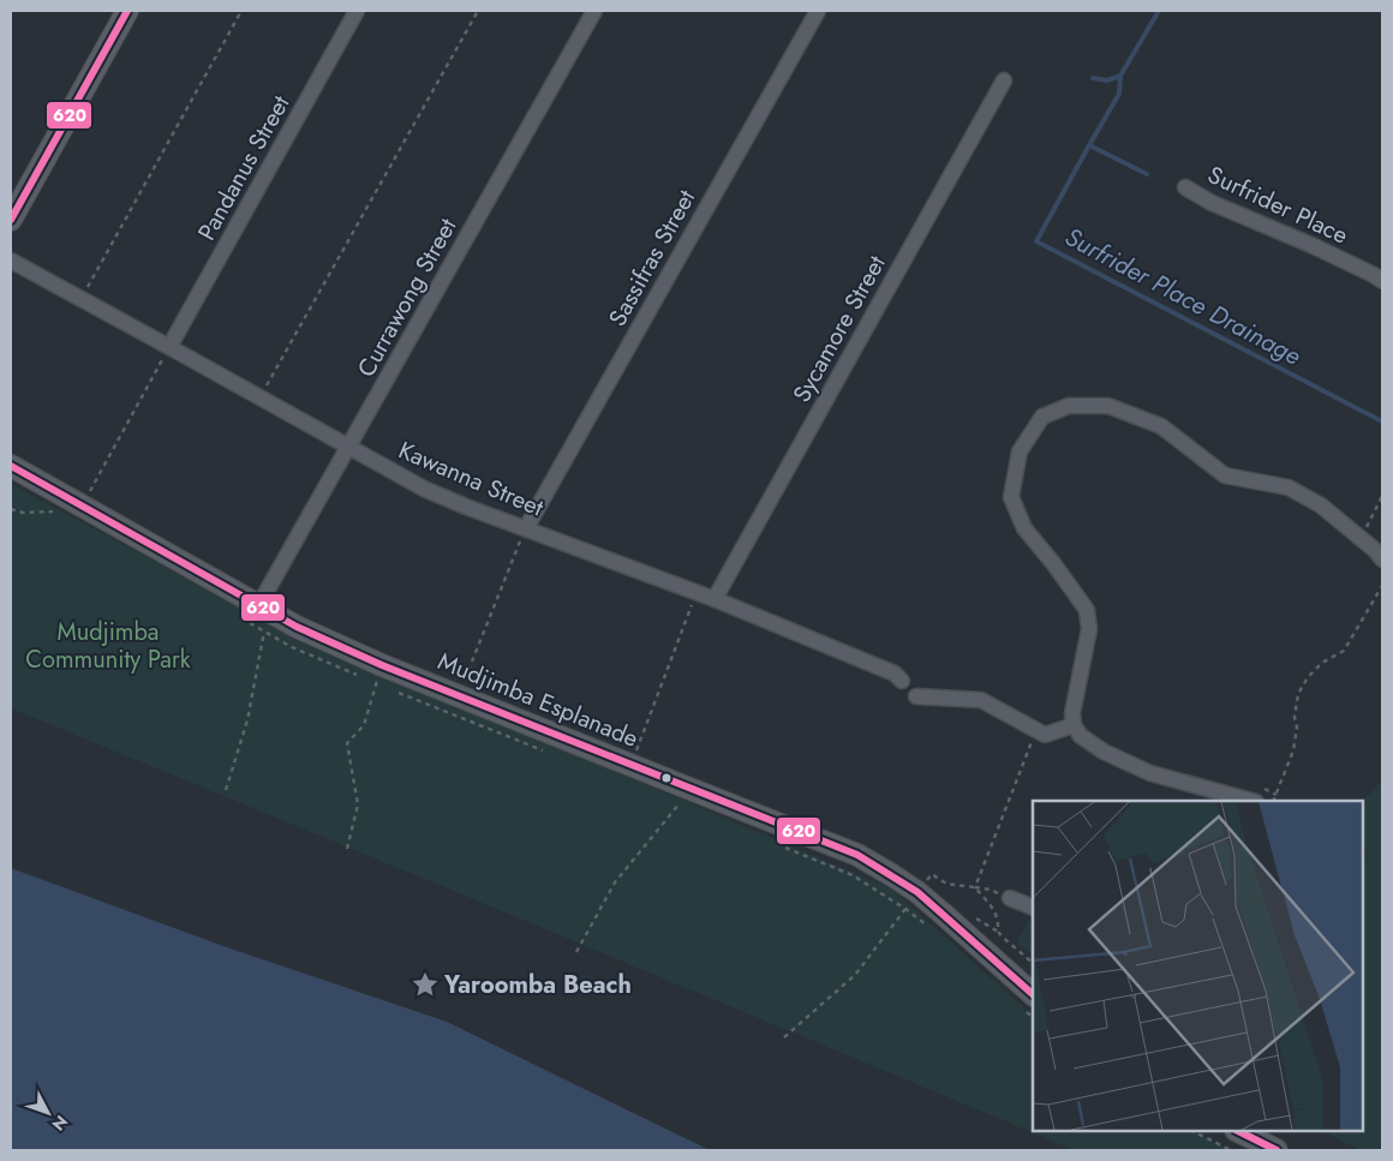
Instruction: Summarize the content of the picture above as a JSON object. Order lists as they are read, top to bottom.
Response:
{
  "streets": {
    "street": [
      "Pandanus Street",
      "Surfrider Place",
      "Sassifras Street",
      "Currawong Street",
      "Sycamore Street",
      "Kawanna Street",
      "Mudjimba Esplanade"
    ]
  },
  "crossings": [
    ["Pandanus Street", "Kawanna Street"],
    ["Sassifras Street", "Kawanna Street"],
    ["Currawong Street", "Kawanna Street"],
    ["Currawong Street", "Mudjimba Esplanade"],
    ["Sycamore Street", "Kawanna Street"]
  ],
  "water": ["Surfrider Place Drainage"],
  "parks": ["Mudjimba Community Park"],
  "places": {
    "place": ["Yaroomba Beach"]
  },
  "lines": ["transit line 620"],
  "north": "bottom right"
}
